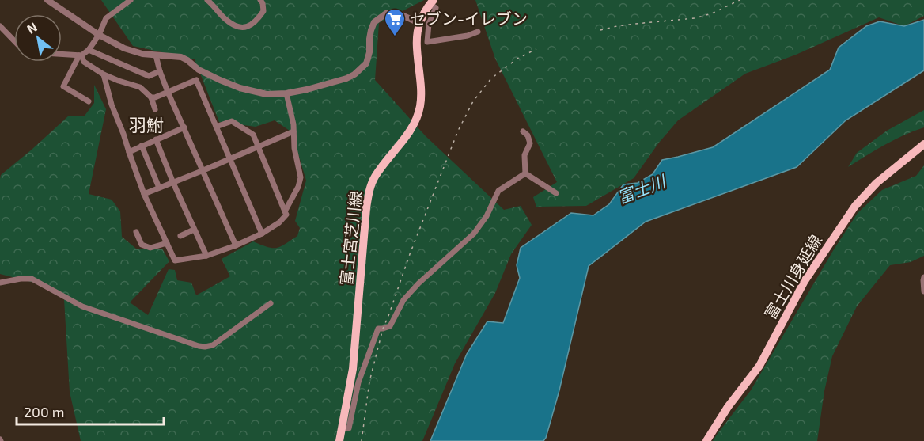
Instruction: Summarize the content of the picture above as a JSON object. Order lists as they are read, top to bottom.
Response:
{
  "streets": {
    "main road": ["富士宮芝川線", "富士川身延線"]
  },
  "districts": ["羽鮒"],
  "water": ["富士川"],
  "places": {
    "supermarket": ["セブン-イレブン"]
  },
  "scale_bar": "200 m",
  "north": "top left"
}
